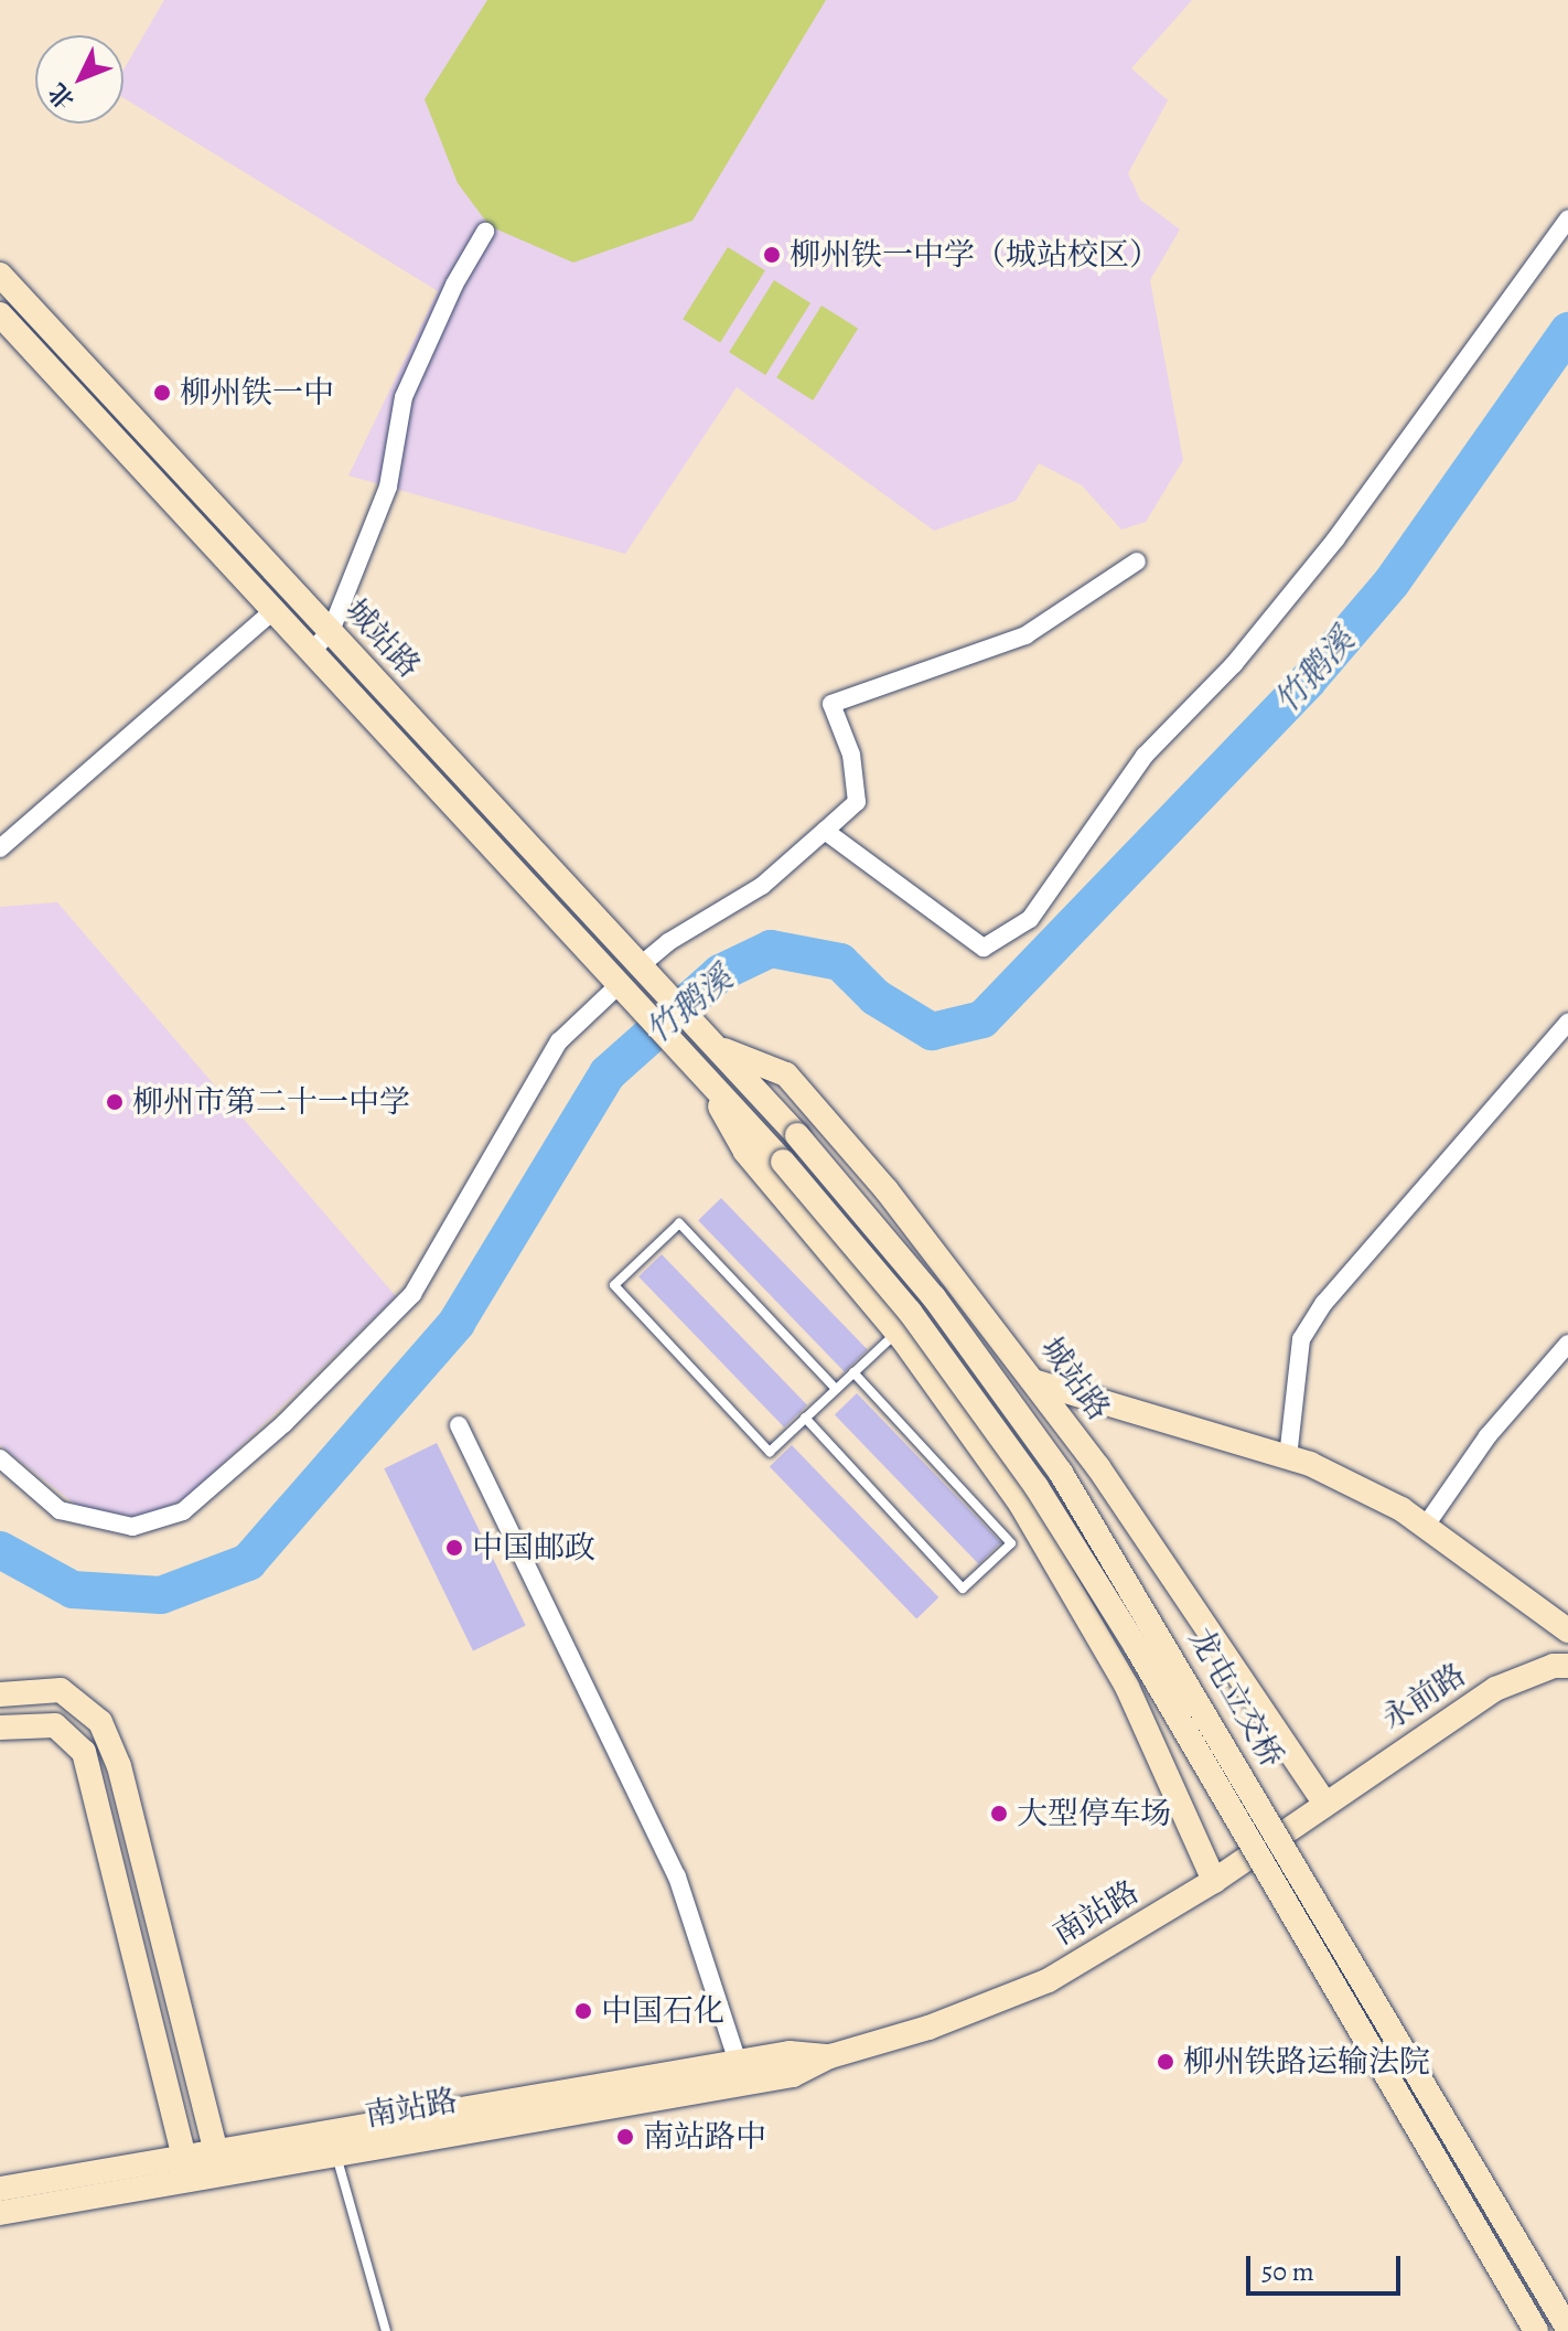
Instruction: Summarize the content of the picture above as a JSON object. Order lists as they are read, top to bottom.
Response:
{
  "streets": {
    "main road": [
      "城站路",
      "永前路",
      "龙屯立交桥",
      "南站路"
    ]
  },
  "crossings": [
    ["城站路", "永前路"],
    ["城站路", "龙屯立交桥"],
    ["城站路", "南站路"],
    ["永前路", "南站路"]
  ],
  "water": ["竹鹅溪"],
  "places": [
    "柳州铁一中学（城站校区）",
    "柳州铁一中",
    "柳州市第二十一中学",
    "中国邮政",
    "大型停车场",
    "中国石化",
    "柳州铁路运输法院",
    "南站路中"
  ],
  "scale_bar": "50 m",
  "north": "bottom left"
}
